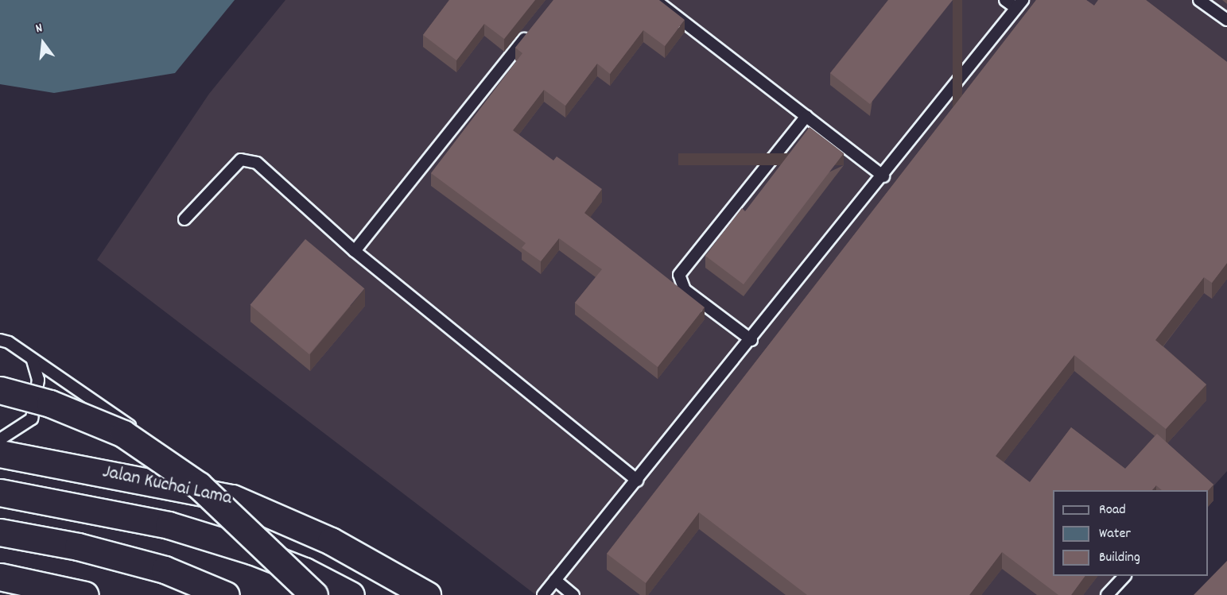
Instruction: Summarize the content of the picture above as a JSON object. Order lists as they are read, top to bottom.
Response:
{
  "streets": {
    "main road": ["Jalan Kuchai Lama"]
  },
  "legend": ["Road", "Water", "Building"],
  "north": "top"
}
